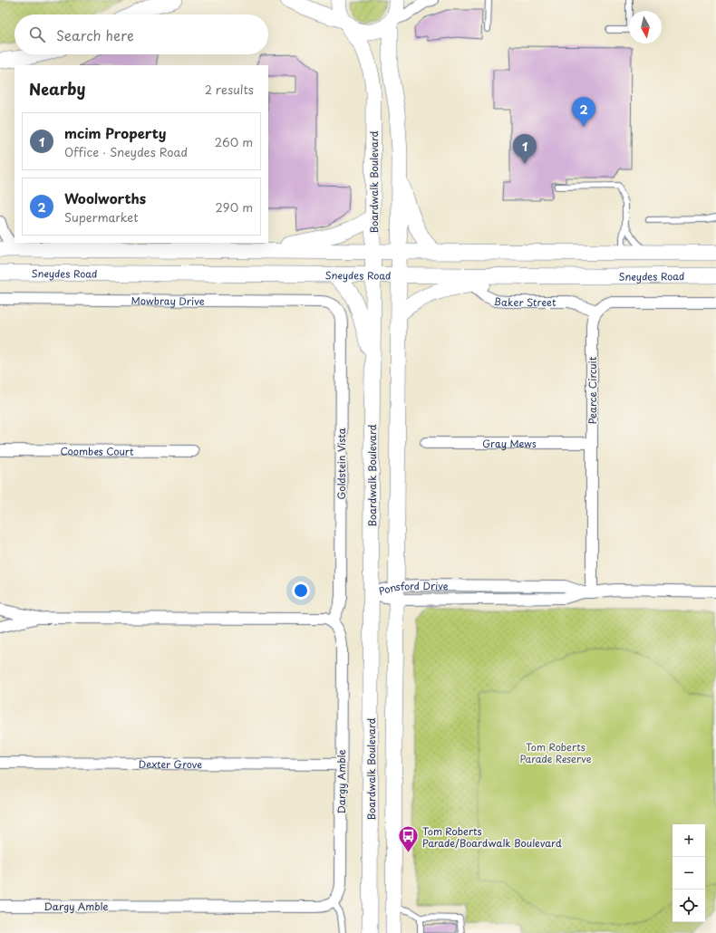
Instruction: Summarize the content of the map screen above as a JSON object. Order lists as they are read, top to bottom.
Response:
{
  "streets": {
    "main road": ["Boardwalk Boulevard", "Sneydes Road"],
    "street": [
      "Mowbray Drive",
      "Baker Street",
      "Pearce Circuit",
      "Gray Mews",
      "Coombes Court",
      "Goldstein Vista",
      "Ponsford Drive",
      "Dexter Grove",
      "Dargy Amble"
    ]
  },
  "crossings": [
    ["Boardwalk Boulevard", "Sneydes Road"],
    ["Boardwalk Boulevard", "Ponsford Drive"],
    ["Sneydes Road", "Baker Street"],
    ["Mowbray Drive", "Goldstein Vista"],
    ["Baker Street", "Pearce Circuit"],
    ["Pearce Circuit", "Gray Mews"],
    ["Pearce Circuit", "Ponsford Drive"],
    ["Goldstein Vista", "Dargy Amble"],
    ["Dexter Grove", "Dargy Amble"]
  ],
  "parks": ["Tom Roberts Parade Reserve"],
  "places": {
    "bus stop": ["Tom Roberts Parade/Boardwalk Boulevard"]
  },
  "north": "bottom",
  "page": {
    "search": "Search here",
    "heading": ["Nearby", "2 results"],
    "pins": ["2", "1"],
    "list": [
      {
        "mark": "1",
        "name": "mcim Property",
        "note": "Office · Sneydes Road",
        "value": "260 m"
      },
      {
        "mark": "2",
        "name": "Woolworths",
        "note": "Supermarket",
        "value": "290 m"
      }
    ],
    "map_buttons": ["+", "−"]
  }
}
